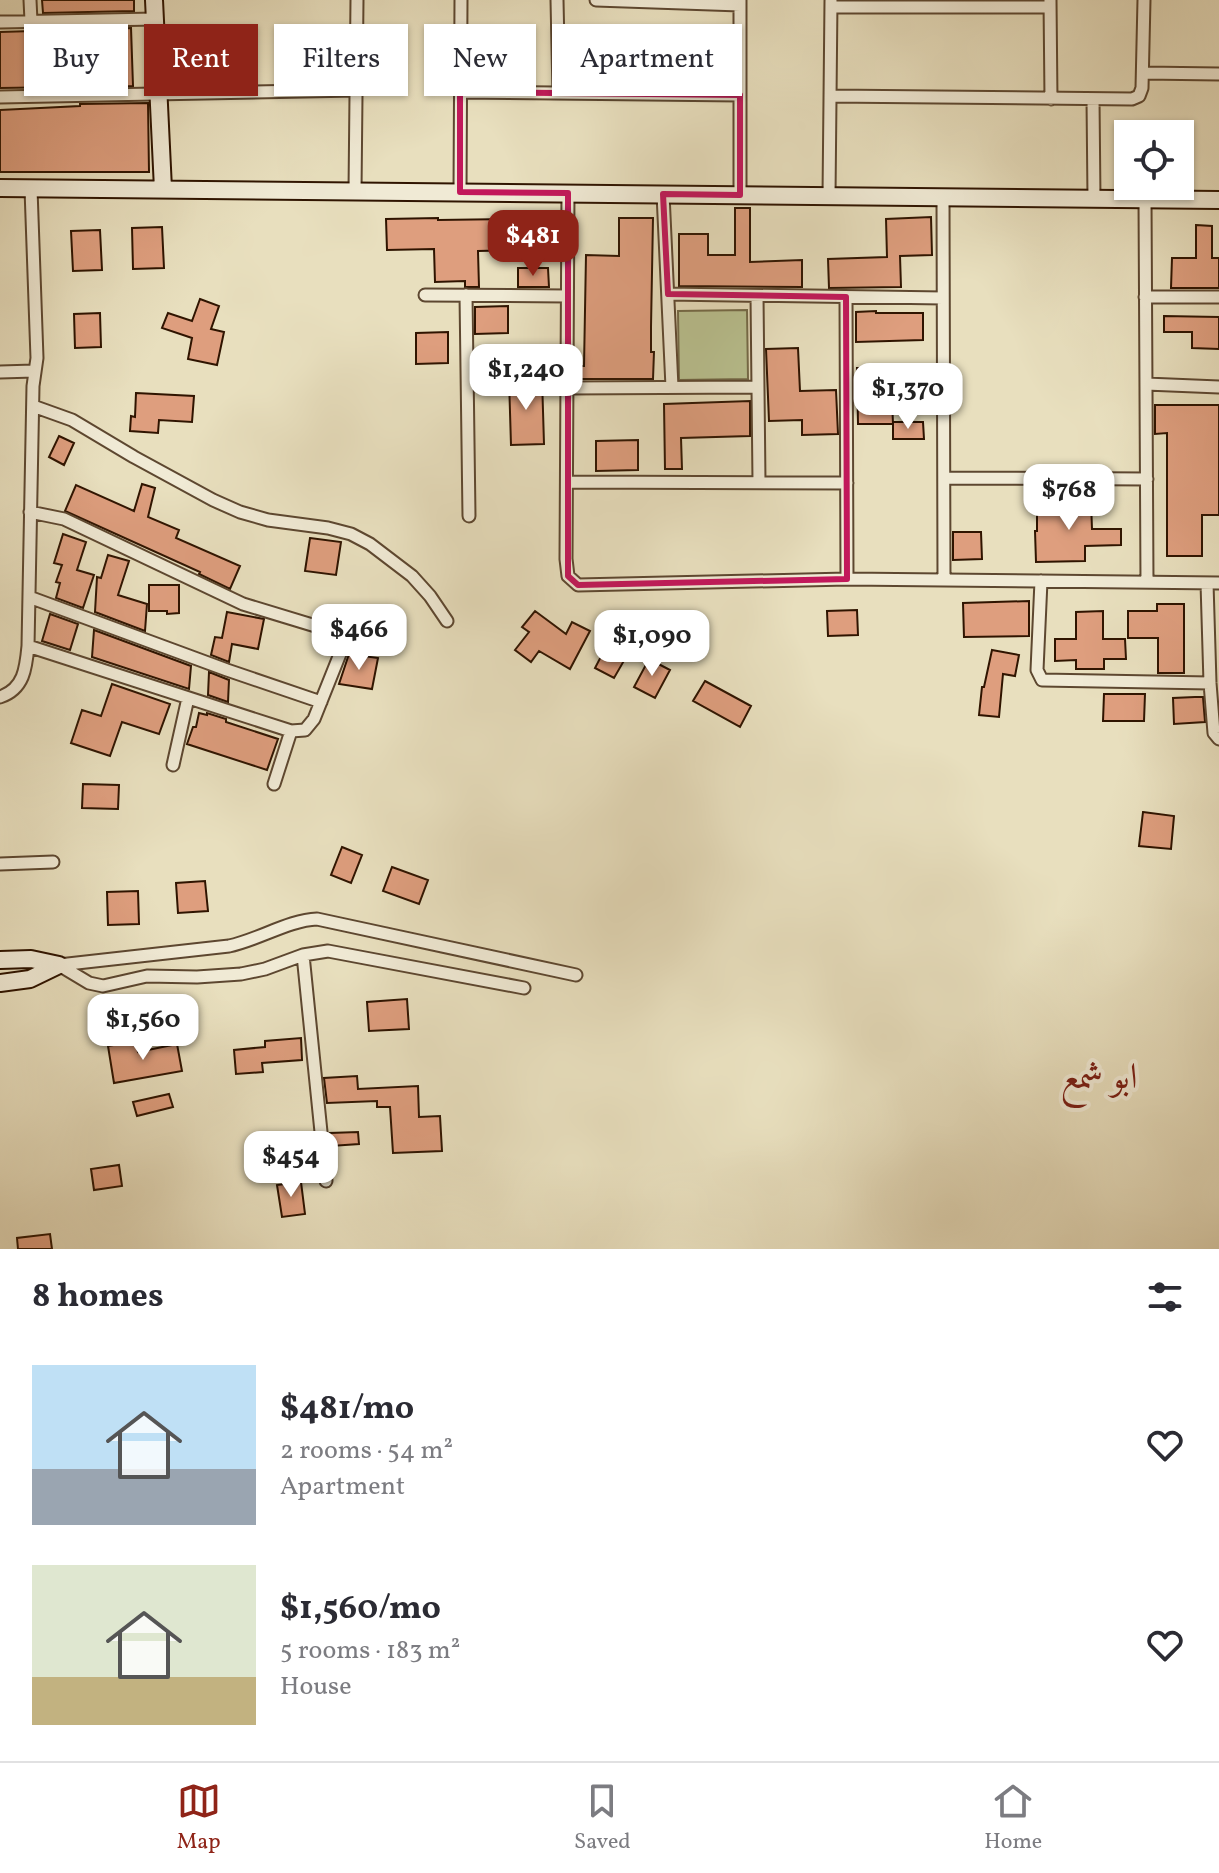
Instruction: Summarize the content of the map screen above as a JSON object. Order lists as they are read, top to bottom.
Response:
{
  "districts": ["ابو شمع"],
  "page": {
    "chip": [
      "Buy",
      "Rent",
      "Filters",
      "New",
      "Apartment"
    ],
    "price": [
      "$481",
      "$1,240",
      "$1,370",
      "$768",
      "$466",
      "$1,090",
      "$1,560",
      "$454"
    ],
    "heading": "8 homes",
    "list": [
      {
        "name": "$481/mo",
        "note": "2 rooms · 54 m² · Apartment"
      },
      {
        "name": "$1,560/mo",
        "note": "5 rooms · 183 m² · House"
      }
    ],
    "tabs": ["Map", "Saved", "Home"]
  }
}
